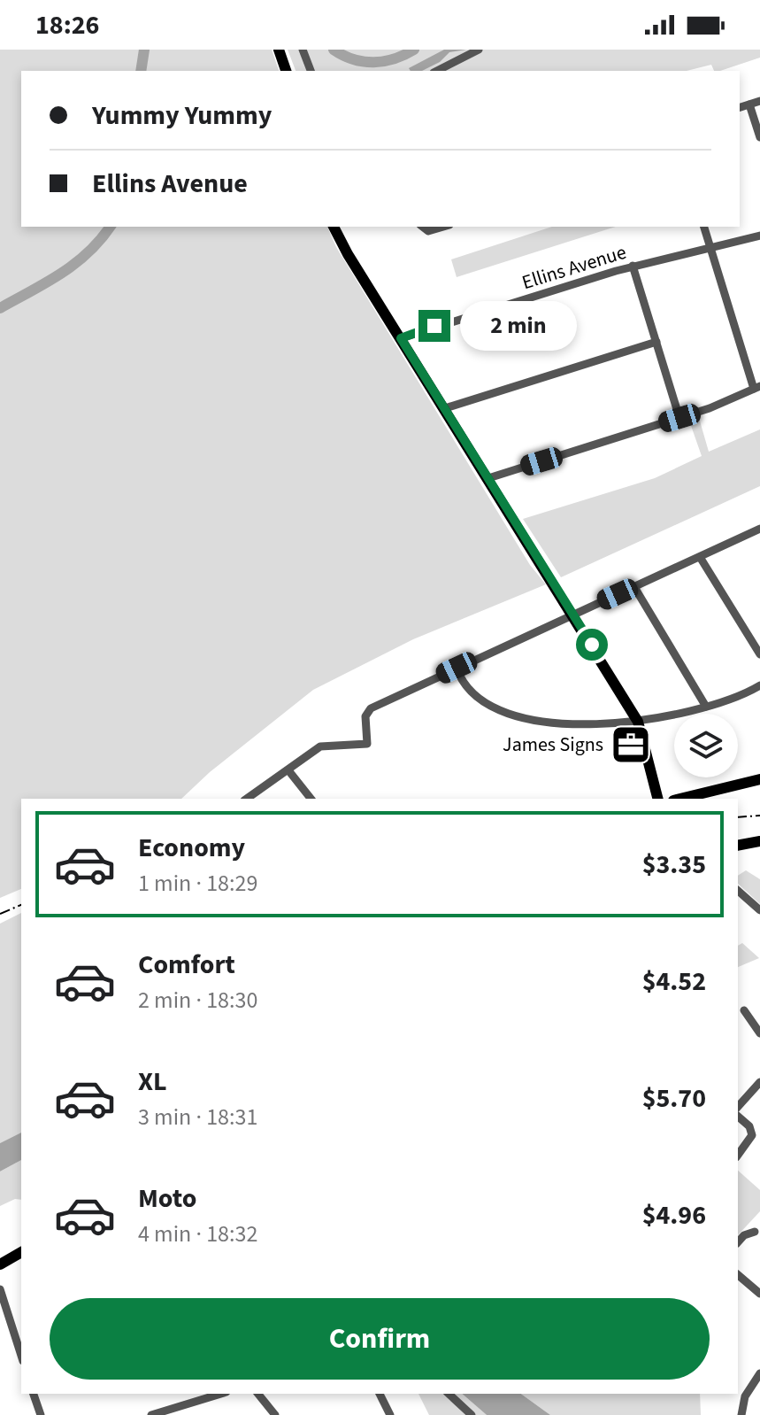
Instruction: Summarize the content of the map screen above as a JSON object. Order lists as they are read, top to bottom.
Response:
{
  "streets": {
    "street": ["Ellins Avenue"]
  },
  "places": {
    "office": ["James Signs"]
  },
  "page": {
    "status": "18:26",
    "banner": ["Yummy Yummy", "Ellins Avenue"],
    "bubble": "2 min",
    "list": [
      {
        "name": "Economy",
        "note": "1 min · 18:29",
        "value": "$3.35"
      },
      {
        "name": "Comfort",
        "note": "2 min · 18:30",
        "value": "$4.52"
      },
      {
        "name": "XL",
        "note": "3 min · 18:31",
        "value": "$5.70"
      },
      {
        "name": "Moto",
        "note": "4 min · 18:32",
        "value": "$4.96"
      }
    ],
    "buttons": "Confirm"
  }
}
